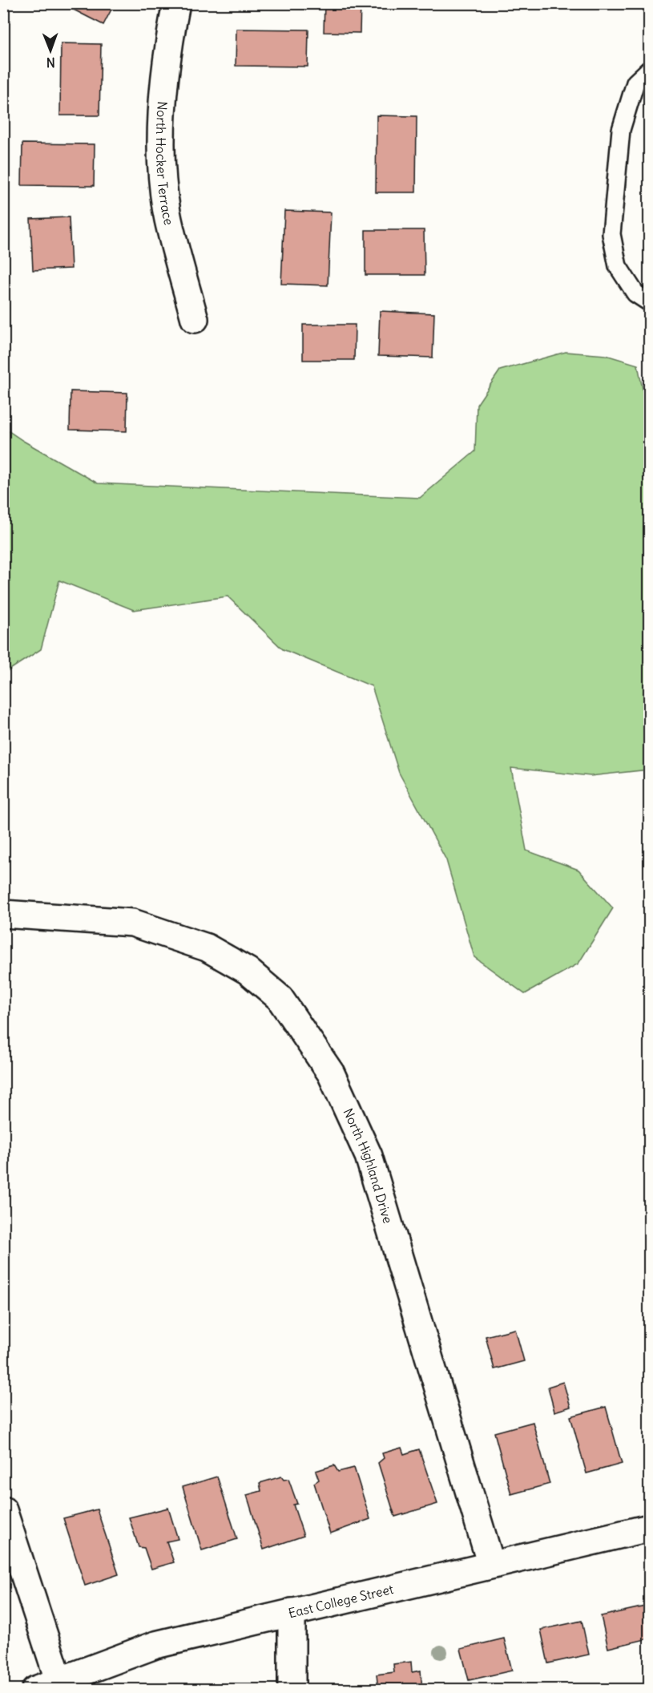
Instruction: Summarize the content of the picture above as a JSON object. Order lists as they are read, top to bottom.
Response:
{
  "streets": {
    "street": ["North Hocker Terrace", "North Highland Drive", "East College Street"]
  },
  "crossings": [
    ["North Highland Drive", "East College Street"]
  ],
  "north": "bottom"
}
